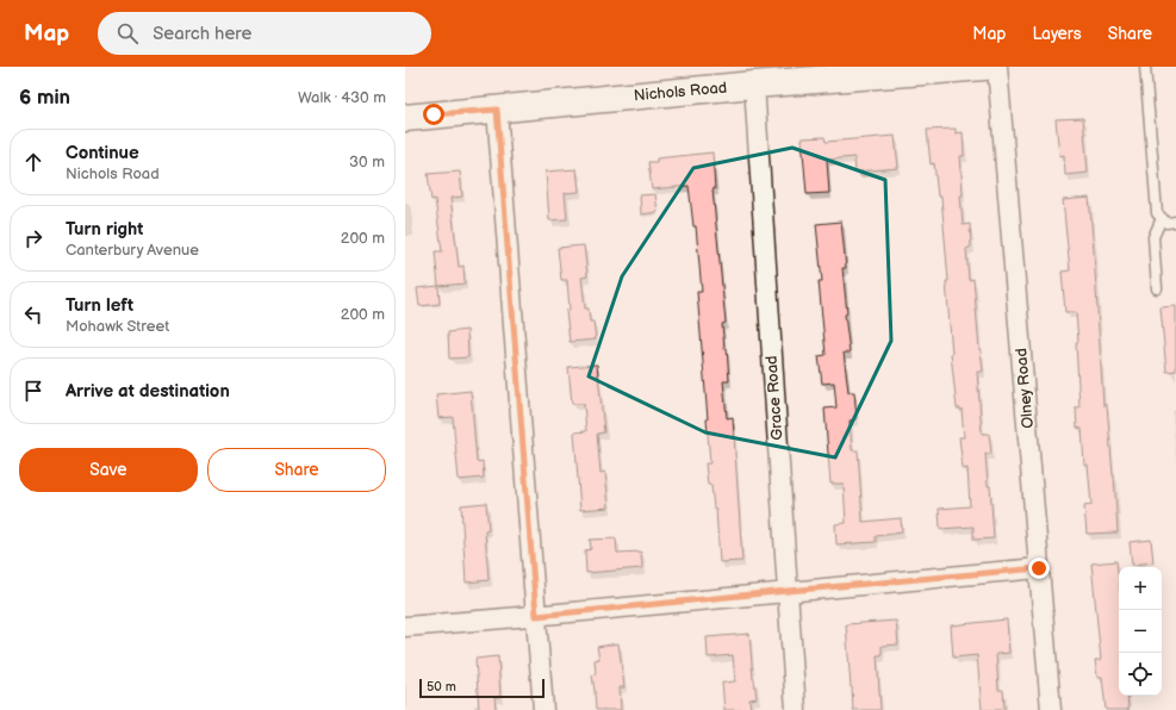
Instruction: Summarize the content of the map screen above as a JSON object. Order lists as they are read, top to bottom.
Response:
{
  "streets": {
    "street": ["Nichols Road", "Olney Road", "Grace Road"]
  },
  "crossings": [
    ["Nichols Road", "Grace Road"]
  ],
  "scale_bar": "50 m",
  "page": {
    "header": "Map",
    "search": "Search here",
    "nav": ["Map", "Layers", "Share"],
    "heading": ["6 min", "Walk · 430 m"],
    "list": [
      ["Continue", "Nichols Road", "30 m"],
      ["Turn right", "Canterbury Avenue", "200 m"],
      ["Turn left", "Mohawk Street", "200 m"],
      "Arrive at destination"
    ],
    "buttons": ["Save", "Share"],
    "map_buttons": ["+", "−"],
    "scale": "50 m"
  }
}
